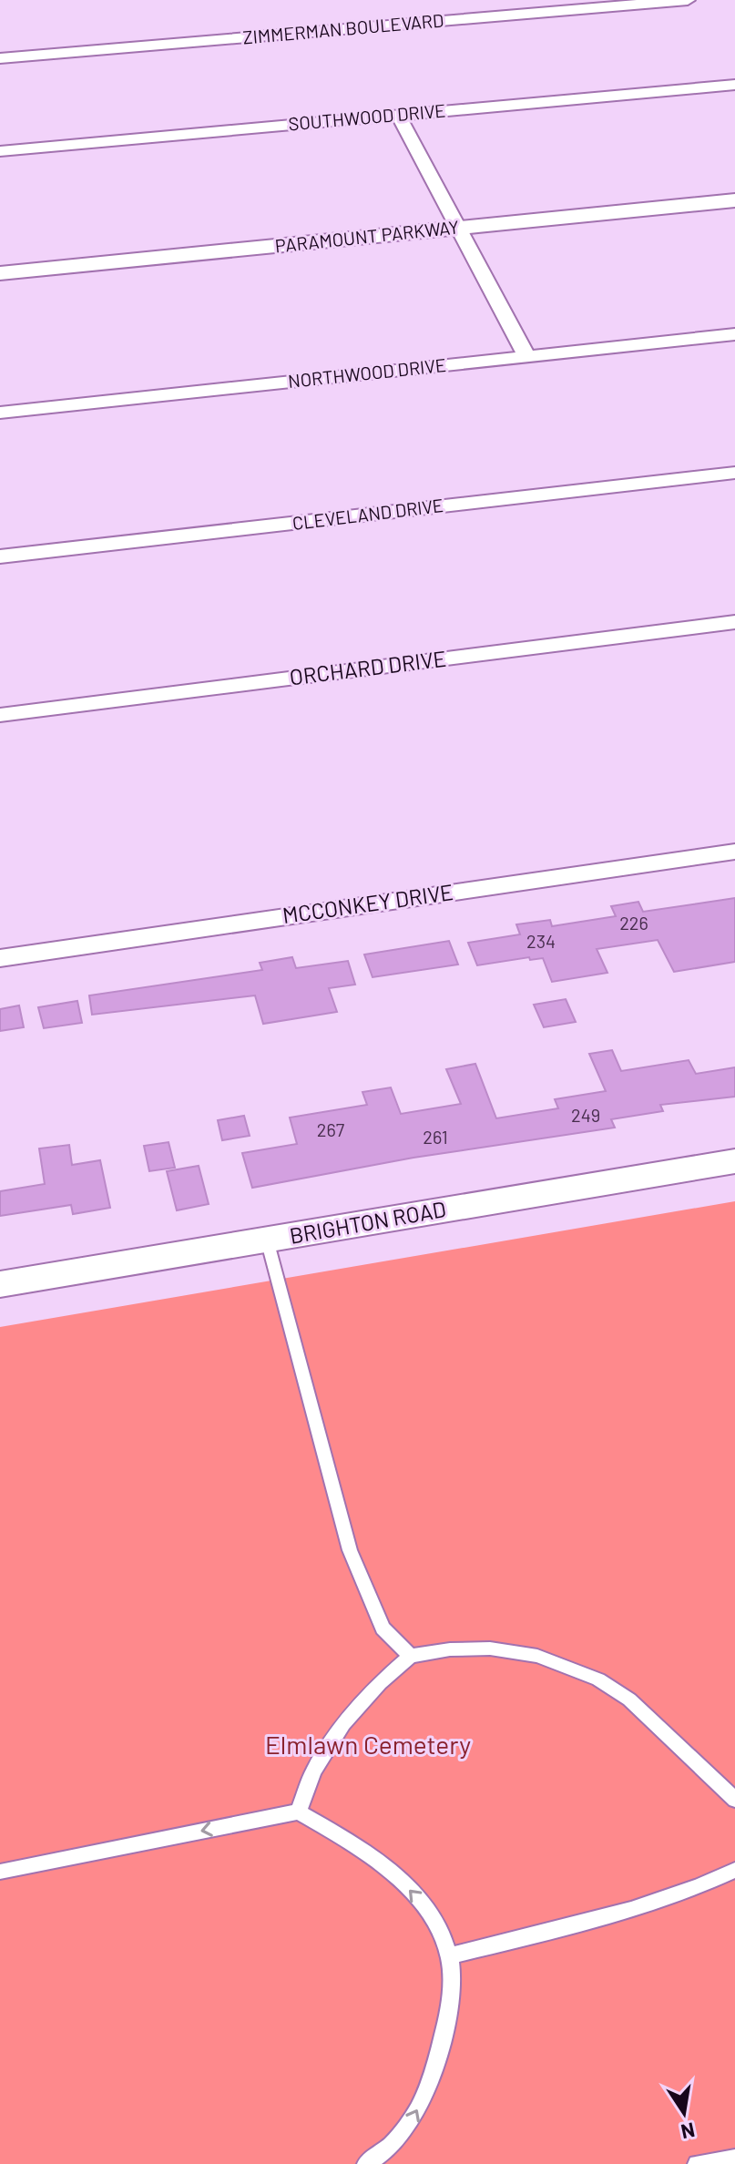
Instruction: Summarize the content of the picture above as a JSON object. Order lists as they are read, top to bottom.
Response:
{
  "streets": {
    "street": [
      "ZIMMERMAN BOULEVARD",
      "SOUTHWOOD DRIVE",
      "PARAMOUNT PARKWAY",
      "NORTHWOOD DRIVE",
      "CLEVELAND DRIVE",
      "ORCHARD DRIVE",
      "MCCONKEY DRIVE",
      "BRIGHTON ROAD"
    ]
  },
  "parks": ["Elmlawn Cemetery"],
  "house_numbers": [
    "226",
    "234",
    "249",
    "267",
    "261"
  ],
  "north": "bottom"
}
